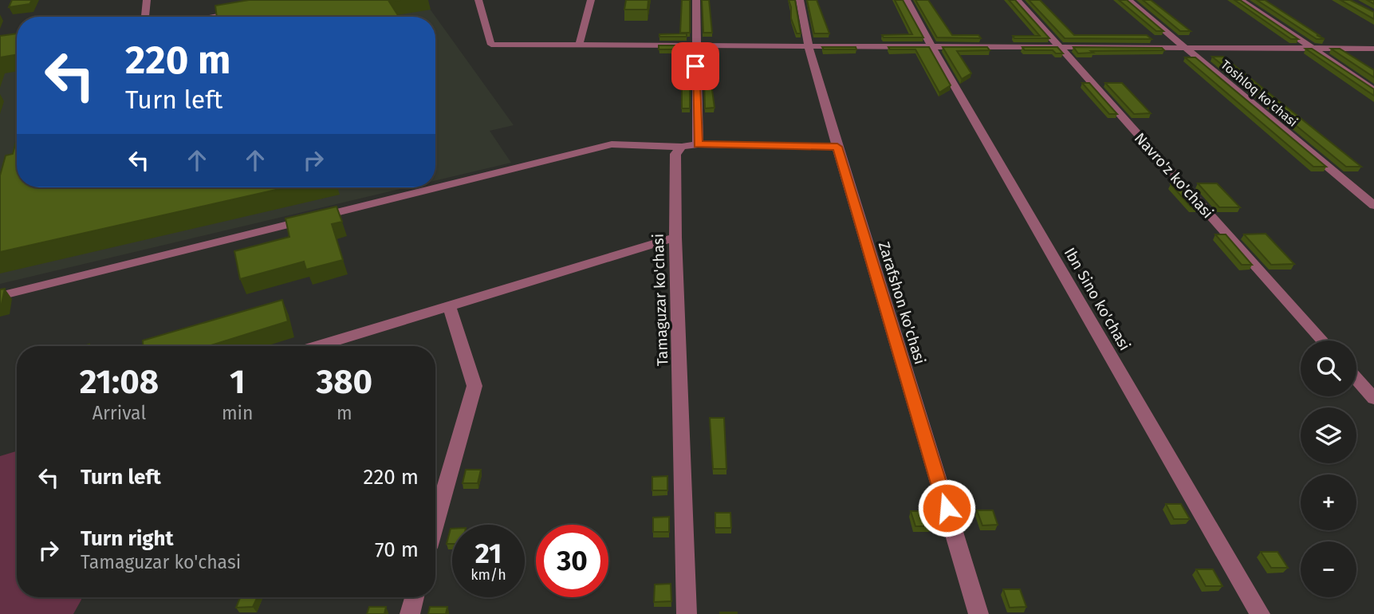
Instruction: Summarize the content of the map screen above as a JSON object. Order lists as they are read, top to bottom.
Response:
{
  "streets": {
    "street": [
      "Toshloq ko'chasi",
      "Navro'z ko'chasi",
      "Ibn Sino ko'chasi",
      "Tamaguzar ko'chasi",
      "Zarafshon ko'chasi"
    ]
  },
  "page": {
    "turn": ["220 m", "Turn left"],
    "map_buttons": ["+", "−"],
    "eta": [
      "21:08",
      "Arrival",
      "1",
      "min",
      "380",
      "m"
    ],
    "list": [
      {
        "name": "Turn left",
        "value": "220 m"
      },
      {
        "name": "Turn right",
        "note": "Tamaguzar ko'chasi",
        "value": "70 m"
      }
    ],
    "speed": "21 km/h",
    "limit": "30"
  }
}
